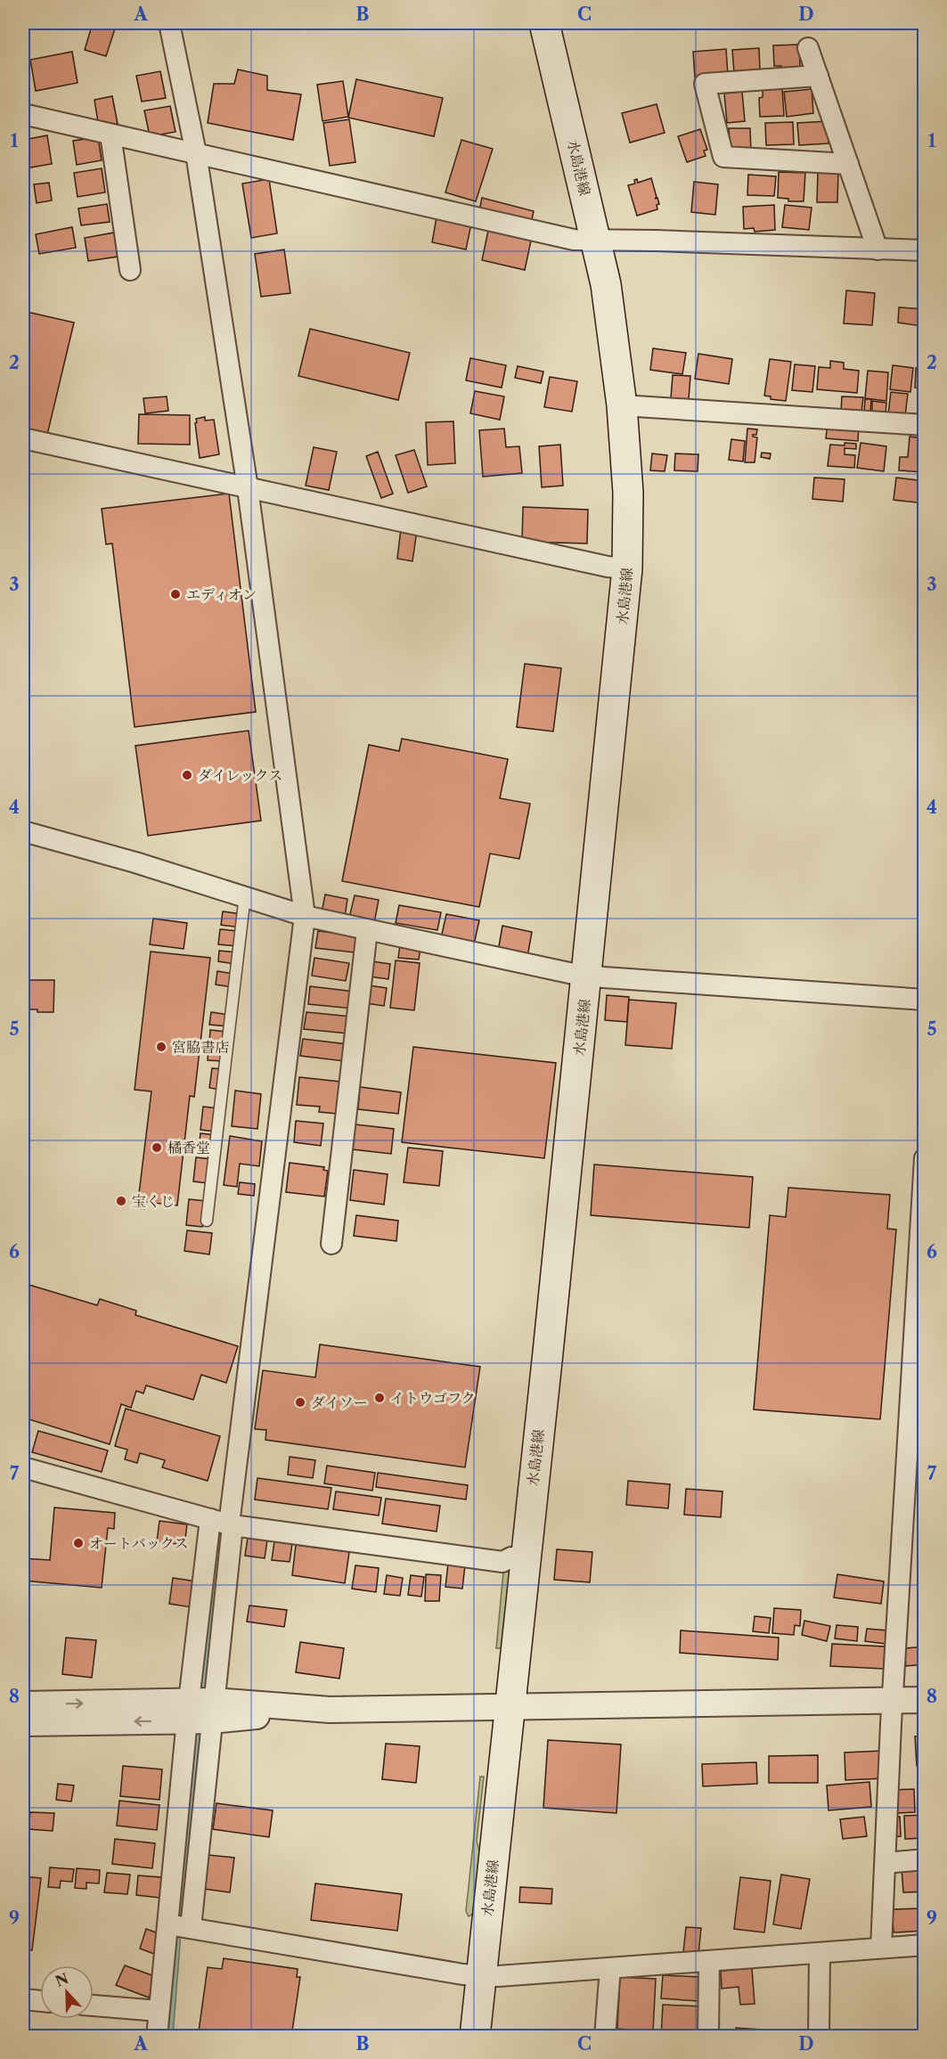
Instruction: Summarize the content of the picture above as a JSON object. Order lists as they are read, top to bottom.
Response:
{
  "streets": {
    "main road": ["水島港線"]
  },
  "places": [
    "エディオン",
    "ダイレックス",
    "宮脇書店",
    "橘香堂",
    "宝くじ",
    "イトウゴフク",
    "ダイソー",
    "オートバックス"
  ],
  "north": "top",
  "grid": {
    "columns": [
      "A",
      "B",
      "C",
      "D"
    ],
    "rows": [
      "1",
      "2",
      "3",
      "4",
      "5",
      "6",
      "7",
      "8",
      "9"
    ]
  }
}
